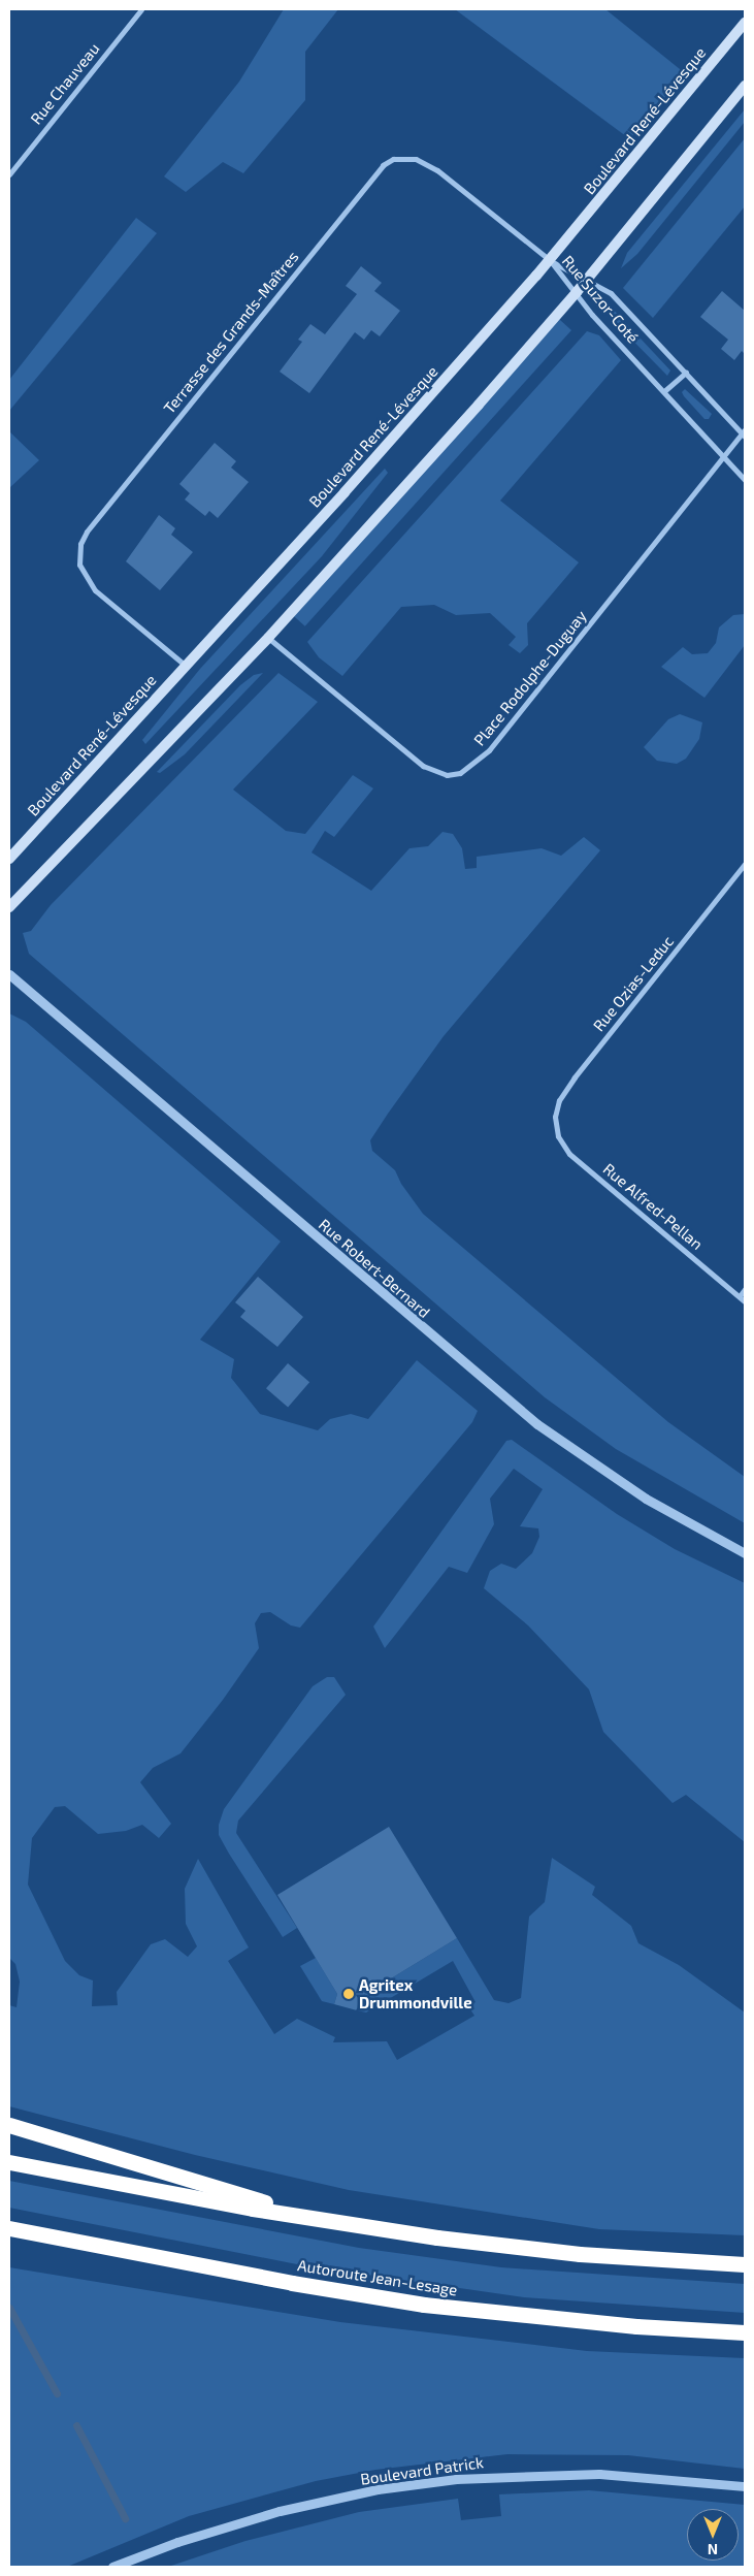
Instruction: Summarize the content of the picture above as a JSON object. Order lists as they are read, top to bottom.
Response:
{
  "streets": {
    "highway": ["Autoroute Jean-Lesage"],
    "main road": ["Boulevard René-Lévesque"],
    "street": [
      "Rue Chauveau",
      "Rue Suzor-Coté",
      "Terrasse des Grands-Maîtres",
      "Place Rodolphe-Duguay",
      "Rue Ozias-Leduc",
      "Rue Alfred-Pellan",
      "Rue Robert-Bernard",
      "Boulevard Patrick"
    ]
  },
  "crossings": [
    ["Boulevard René-Lévesque", "Rue Suzor-Coté"],
    ["Boulevard René-Lévesque", "Terrasse des Grands-Maîtres"],
    ["Rue Suzor-Coté", "Terrasse des Grands-Maîtres"],
    ["Rue Suzor-Coté", "Place Rodolphe-Duguay"],
    ["Rue Ozias-Leduc", "Rue Alfred-Pellan"]
  ],
  "places": ["Agritex Drummondville"],
  "north": "bottom"
}
